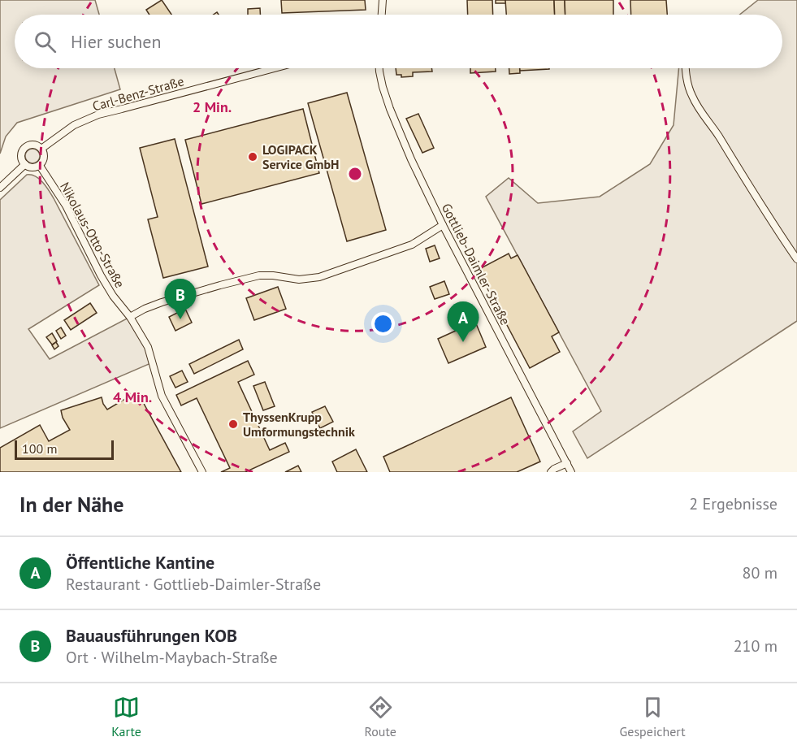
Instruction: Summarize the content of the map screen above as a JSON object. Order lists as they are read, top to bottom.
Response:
{
  "streets": {
    "street": ["Carl-Benz-Straße", "Nikolaus-Otto-Straße", "Gottlieb-Daimler-Straße"]
  },
  "crossings": [
    ["Carl-Benz-Straße", "Nikolaus-Otto-Straße"]
  ],
  "places": ["LOGIPACK Service GmbH", "ThyssenKrupp Umformungstechnik"],
  "scale_bar": "100 m",
  "page": {
    "search": "Hier suchen",
    "pins": ["B", "A"],
    "scale": "100 m",
    "heading": ["In der Nähe", "2 Ergebnisse"],
    "list": [
      {
        "mark": "A",
        "name": "Öffentliche Kantine",
        "note": "Restaurant · Gottlieb-Daimler-Straße",
        "value": "80 m"
      },
      {
        "mark": "B",
        "name": "Bauausführungen KOB",
        "note": "Ort · Wilhelm-Maybach-Straße",
        "value": "210 m"
      }
    ],
    "nav": ["Karte", "Route", "Gespeichert"]
  },
  "rings": ["2 Min.", "4 Min."]
}
